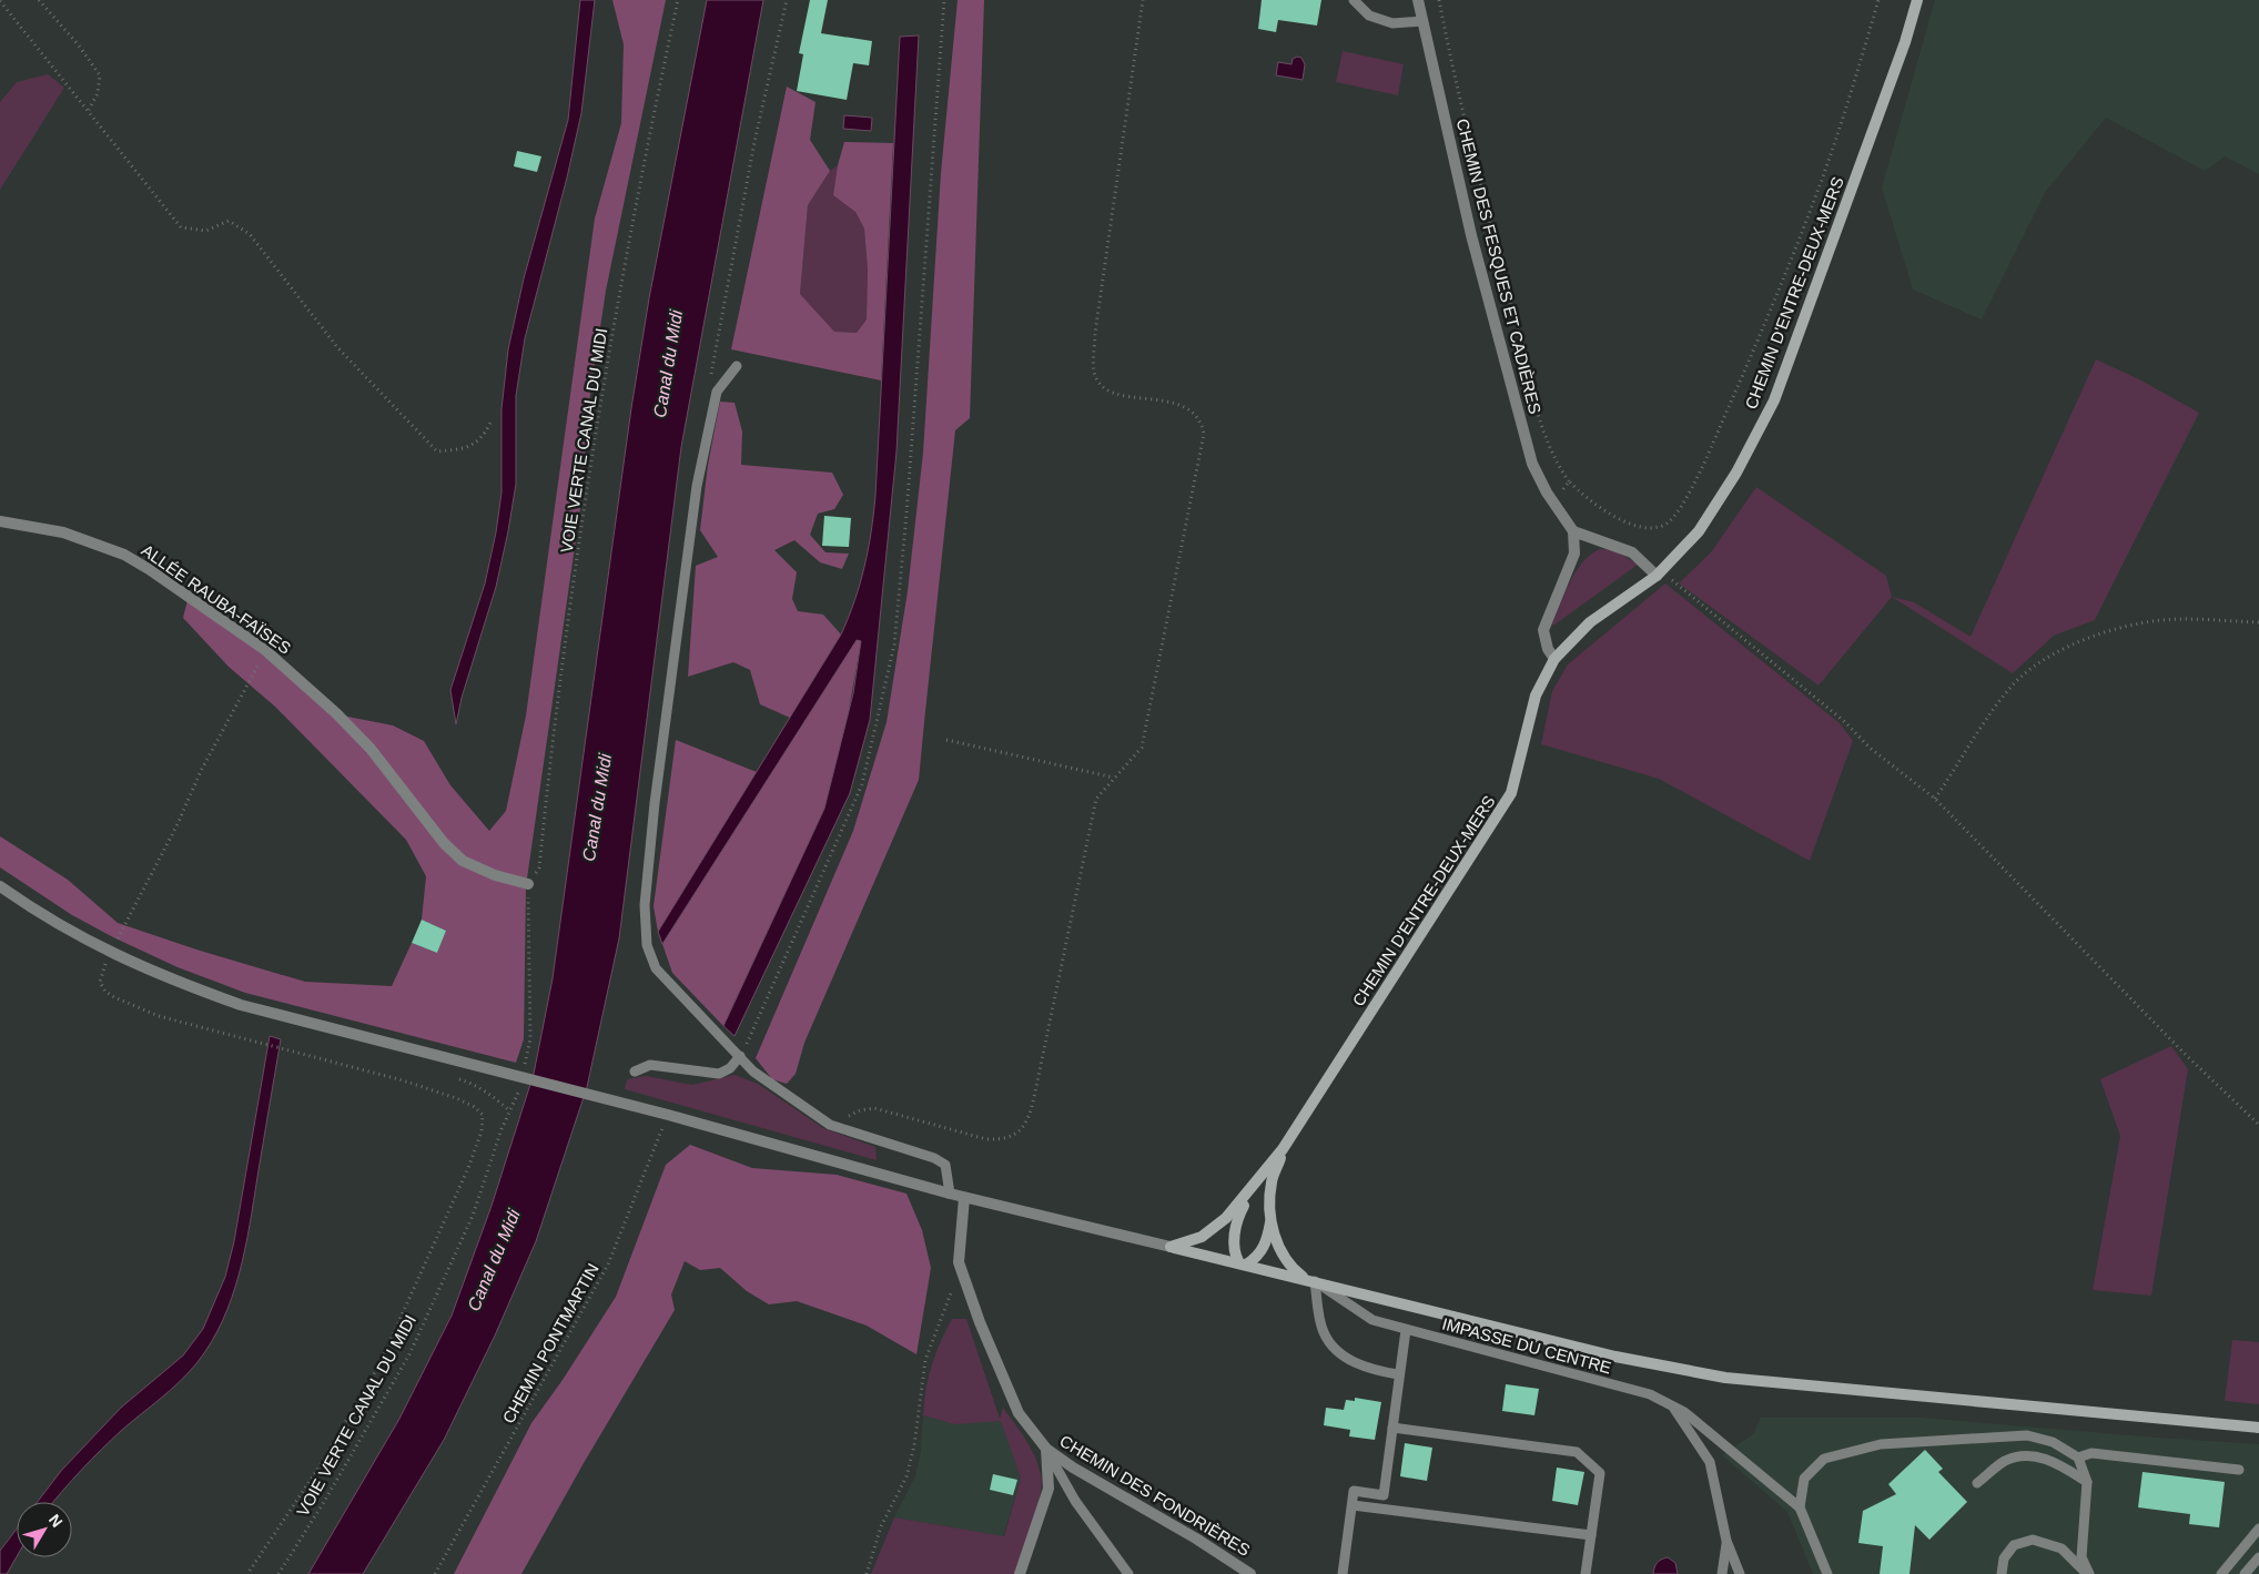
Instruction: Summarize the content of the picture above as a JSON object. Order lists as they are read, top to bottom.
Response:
{
  "streets": {
    "street": [
      "CHEMIN DES FESQUES ET CADIÈRES",
      "CHEMIN D'ENTRE-DEUX-MERS",
      "ALLÉE RAUBA-FAÏSES",
      "CHEMIN DES FONDRIÈRES"
    ],
    "lane": ["IMPASSE DU CENTRE"],
    "path": ["VOIE VERTE CANAL DU MIDI", "CHEMIN PONTMARTIN"]
  },
  "crossings": [
    ["CHEMIN D'ENTRE-DEUX-MERS", "IMPASSE DU CENTRE"],
    ["VOIE VERTE CANAL DU MIDI", "ALLÉE RAUBA-FAÏSES"]
  ],
  "water": ["Canal du Midi"],
  "north": "top right"
}
